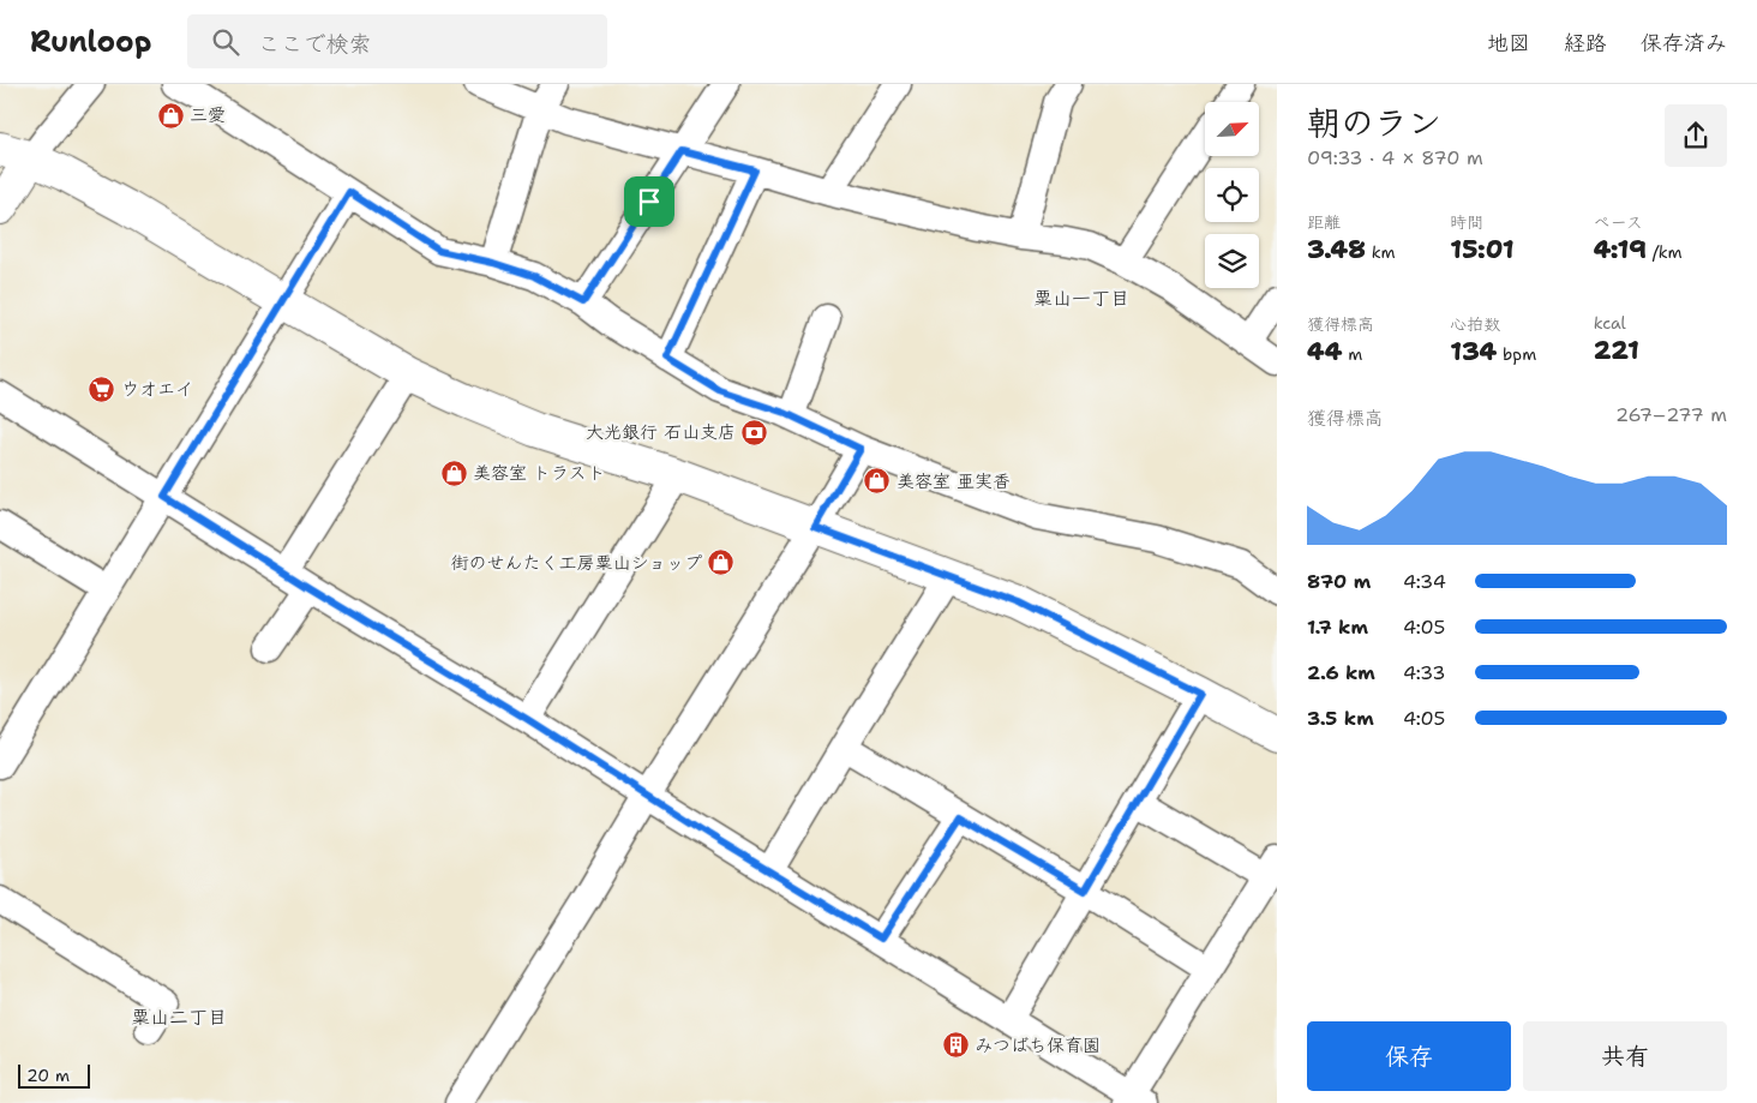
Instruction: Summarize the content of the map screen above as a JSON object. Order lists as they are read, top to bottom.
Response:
{
  "districts": ["粟山一丁目", "粟山二丁目"],
  "places": {
    "shop": [
      "三愛",
      "美容室 トラスト",
      "美容室 亜実香",
      "街のせんたく工房粟山ショップ"
    ],
    "supermarket": ["ウオエイ"],
    "bank": ["大光銀行 石山支店"],
    "building": ["みつばち保育園"]
  },
  "scale_bar": "20 m",
  "north": "top right",
  "page": {
    "header": "Runloop",
    "search": "ここで検索",
    "nav": ["地図", "経路", "保存済み"],
    "heading": ["朝のラン", "09:33 · 4 × 870 m"],
    "stats": [
      ["距離", "3.48 km"],
      ["時間", "15:01"],
      ["ペース", "4:19 /km"],
      ["獲得標高", "44 m"],
      ["心拍数", "134 bpm"],
      ["kcal", "221"]
    ],
    "chart": ["獲得標高", "267–277 m"],
    "list": [
      {
        "name": "870 m",
        "note": "4:34"
      },
      {
        "name": "1.7 km",
        "note": "4:05"
      },
      {
        "name": "2.6 km",
        "note": "4:33"
      },
      {
        "name": "3.5 km",
        "note": "4:05"
      }
    ],
    "buttons": ["保存", "共有"],
    "scale": "20 m"
  }
}
